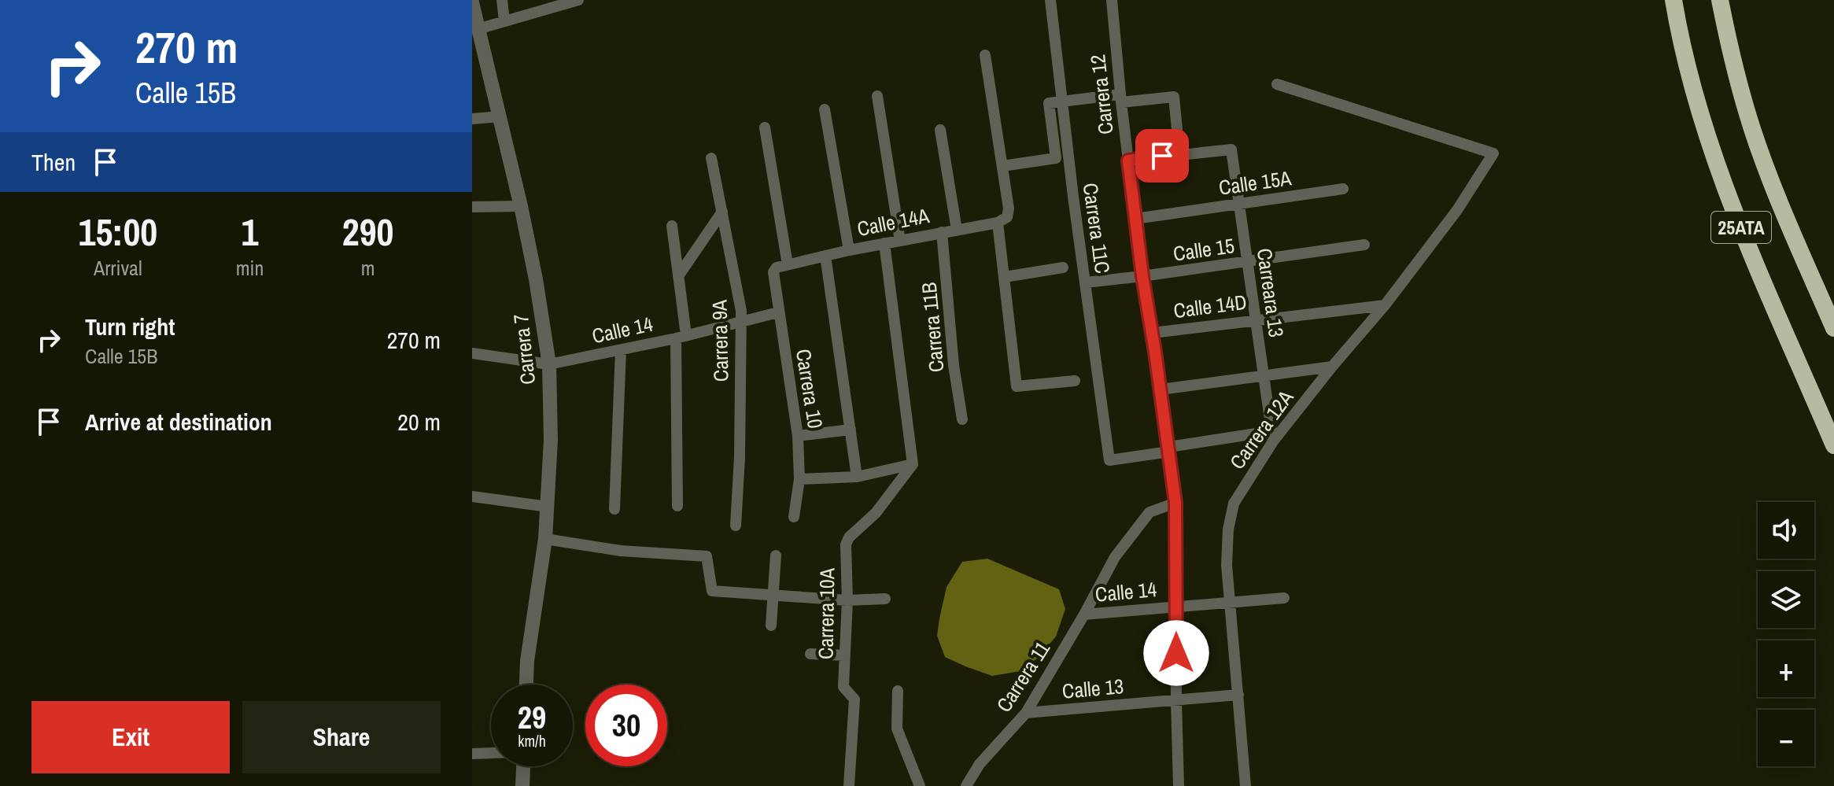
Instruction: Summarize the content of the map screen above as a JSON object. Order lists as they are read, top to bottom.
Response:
{
  "streets": {
    "highway": ["25ATA"],
    "street": [
      "Carrera 12",
      "Calle 15A",
      "Calle 14A",
      "Carrera 11C",
      "Calle 15",
      "Carreara 13",
      "Calle 14D",
      "Carrera 11B",
      "Calle 14",
      "Carrera 9A",
      "Carrera 7",
      "Carrera 10",
      "Carrera 12A",
      "Carrera 10A",
      "Carrera 11",
      "Calle 13"
    ]
  },
  "crossings": [
    ["Carrera 12", "Calle 15A"],
    ["Carrera 12", "Carrera 11C"],
    ["Carrera 12", "Calle 15"],
    ["Carrera 12", "Calle 14D"],
    ["Carrera 12", "Calle 14"],
    ["Carrera 12", "Calle 13"],
    ["Calle 15A", "Carreara 13"],
    ["Calle 14A", "Carrera 11B"],
    ["Calle 14A", "Carrera 10"],
    ["Carrera 11C", "Calle 15"],
    ["Calle 15", "Carreara 13"],
    ["Carreara 13", "Calle 14D"],
    ["Carreara 13", "Carrera 12A"],
    ["Calle 14D", "Carrera 12A"],
    ["Calle 14", "Carrera 9A"],
    ["Calle 14", "Carrera 7"],
    ["Calle 14", "Carrera 10"],
    ["Calle 14", "Carrera 12A"],
    ["Calle 14", "Carrera 11"],
    ["Carrera 12A", "Calle 13"],
    ["Carrera 11", "Calle 13"]
  ],
  "page": {
    "turn": ["270 m", "Calle 15B"],
    "then": "Then",
    "eta": [
      "15:00",
      "Arrival",
      "1",
      "min",
      "290",
      "m"
    ],
    "list": [
      {
        "name": "Turn right",
        "note": "Calle 15B",
        "value": "270 m"
      },
      {
        "name": "Arrive at destination",
        "value": "20 m"
      }
    ],
    "map_buttons": ["+", "−"],
    "speed": "29 km/h",
    "limit": "30",
    "buttons": ["Exit", "Share"]
  }
}
